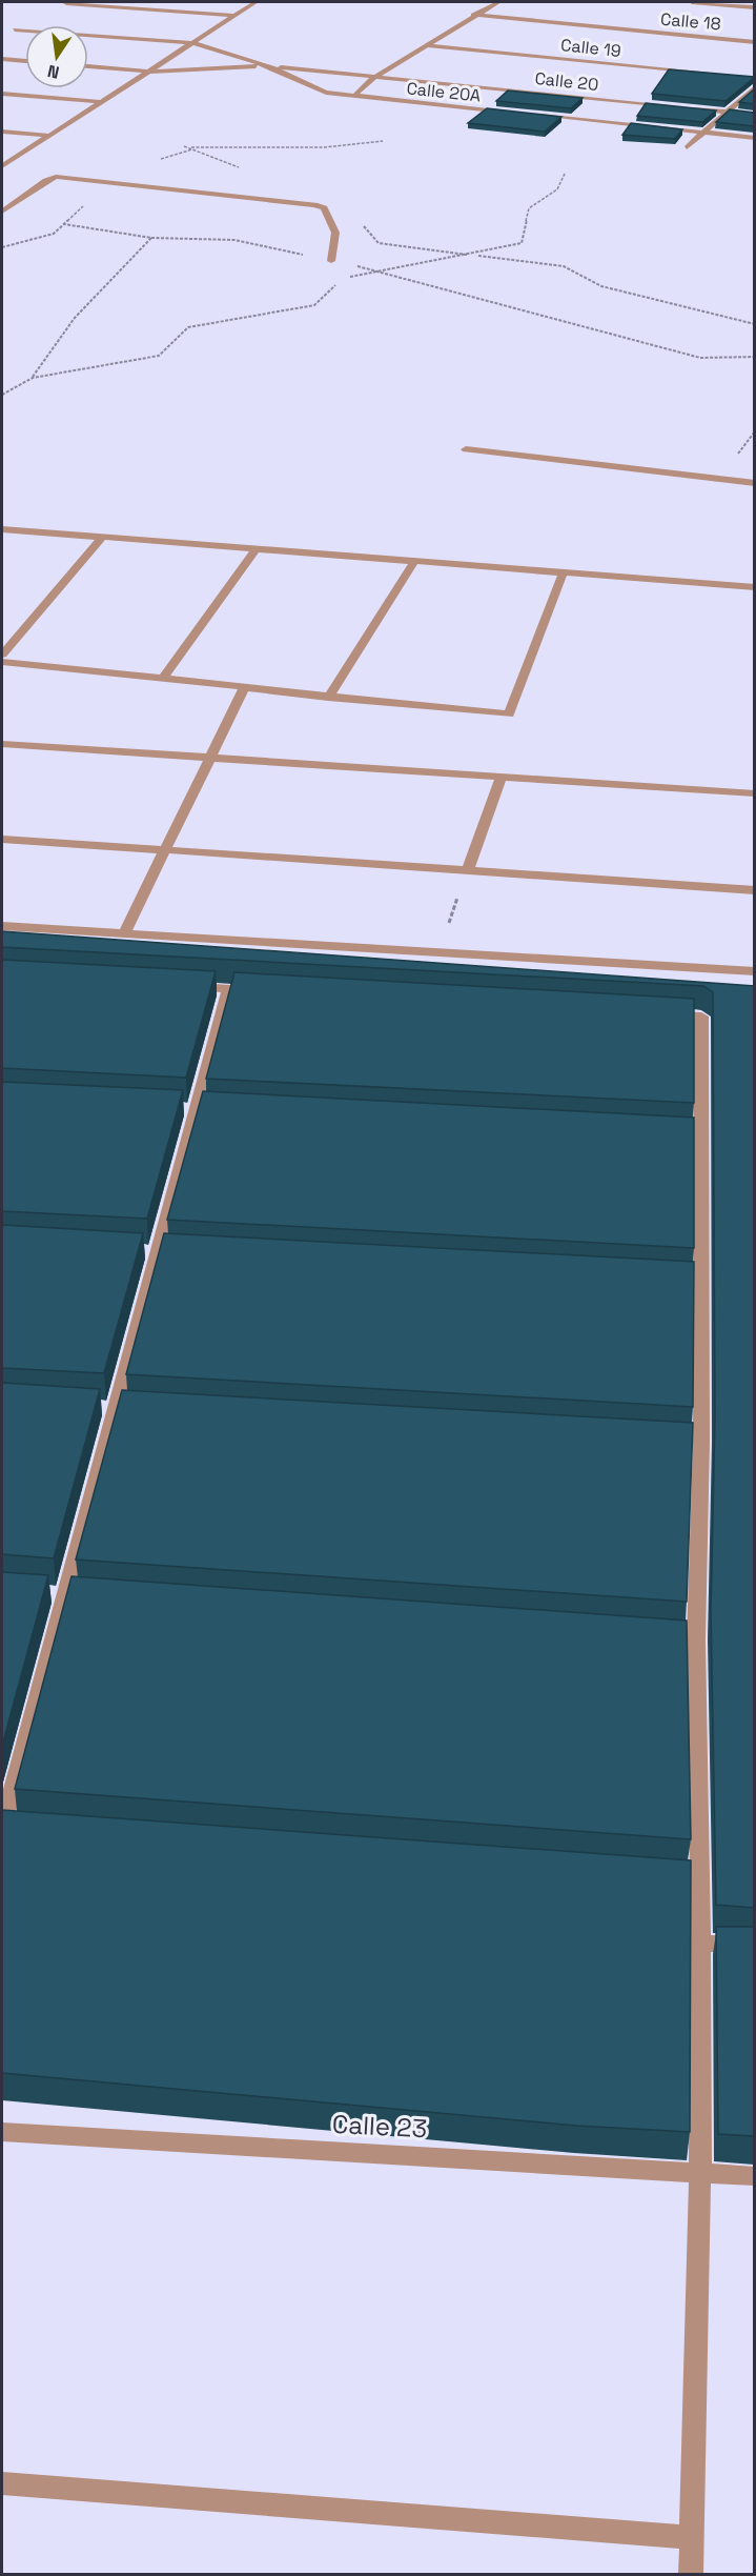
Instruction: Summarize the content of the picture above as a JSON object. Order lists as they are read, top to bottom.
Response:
{
  "streets": {
    "street": [
      "Calle 18",
      "Calle 19",
      "Calle 20",
      "Calle 20A",
      "Calle 23"
    ]
  },
  "crossings": [
    ["Calle 20", "Calle 20A"]
  ],
  "north": "bottom"
}
